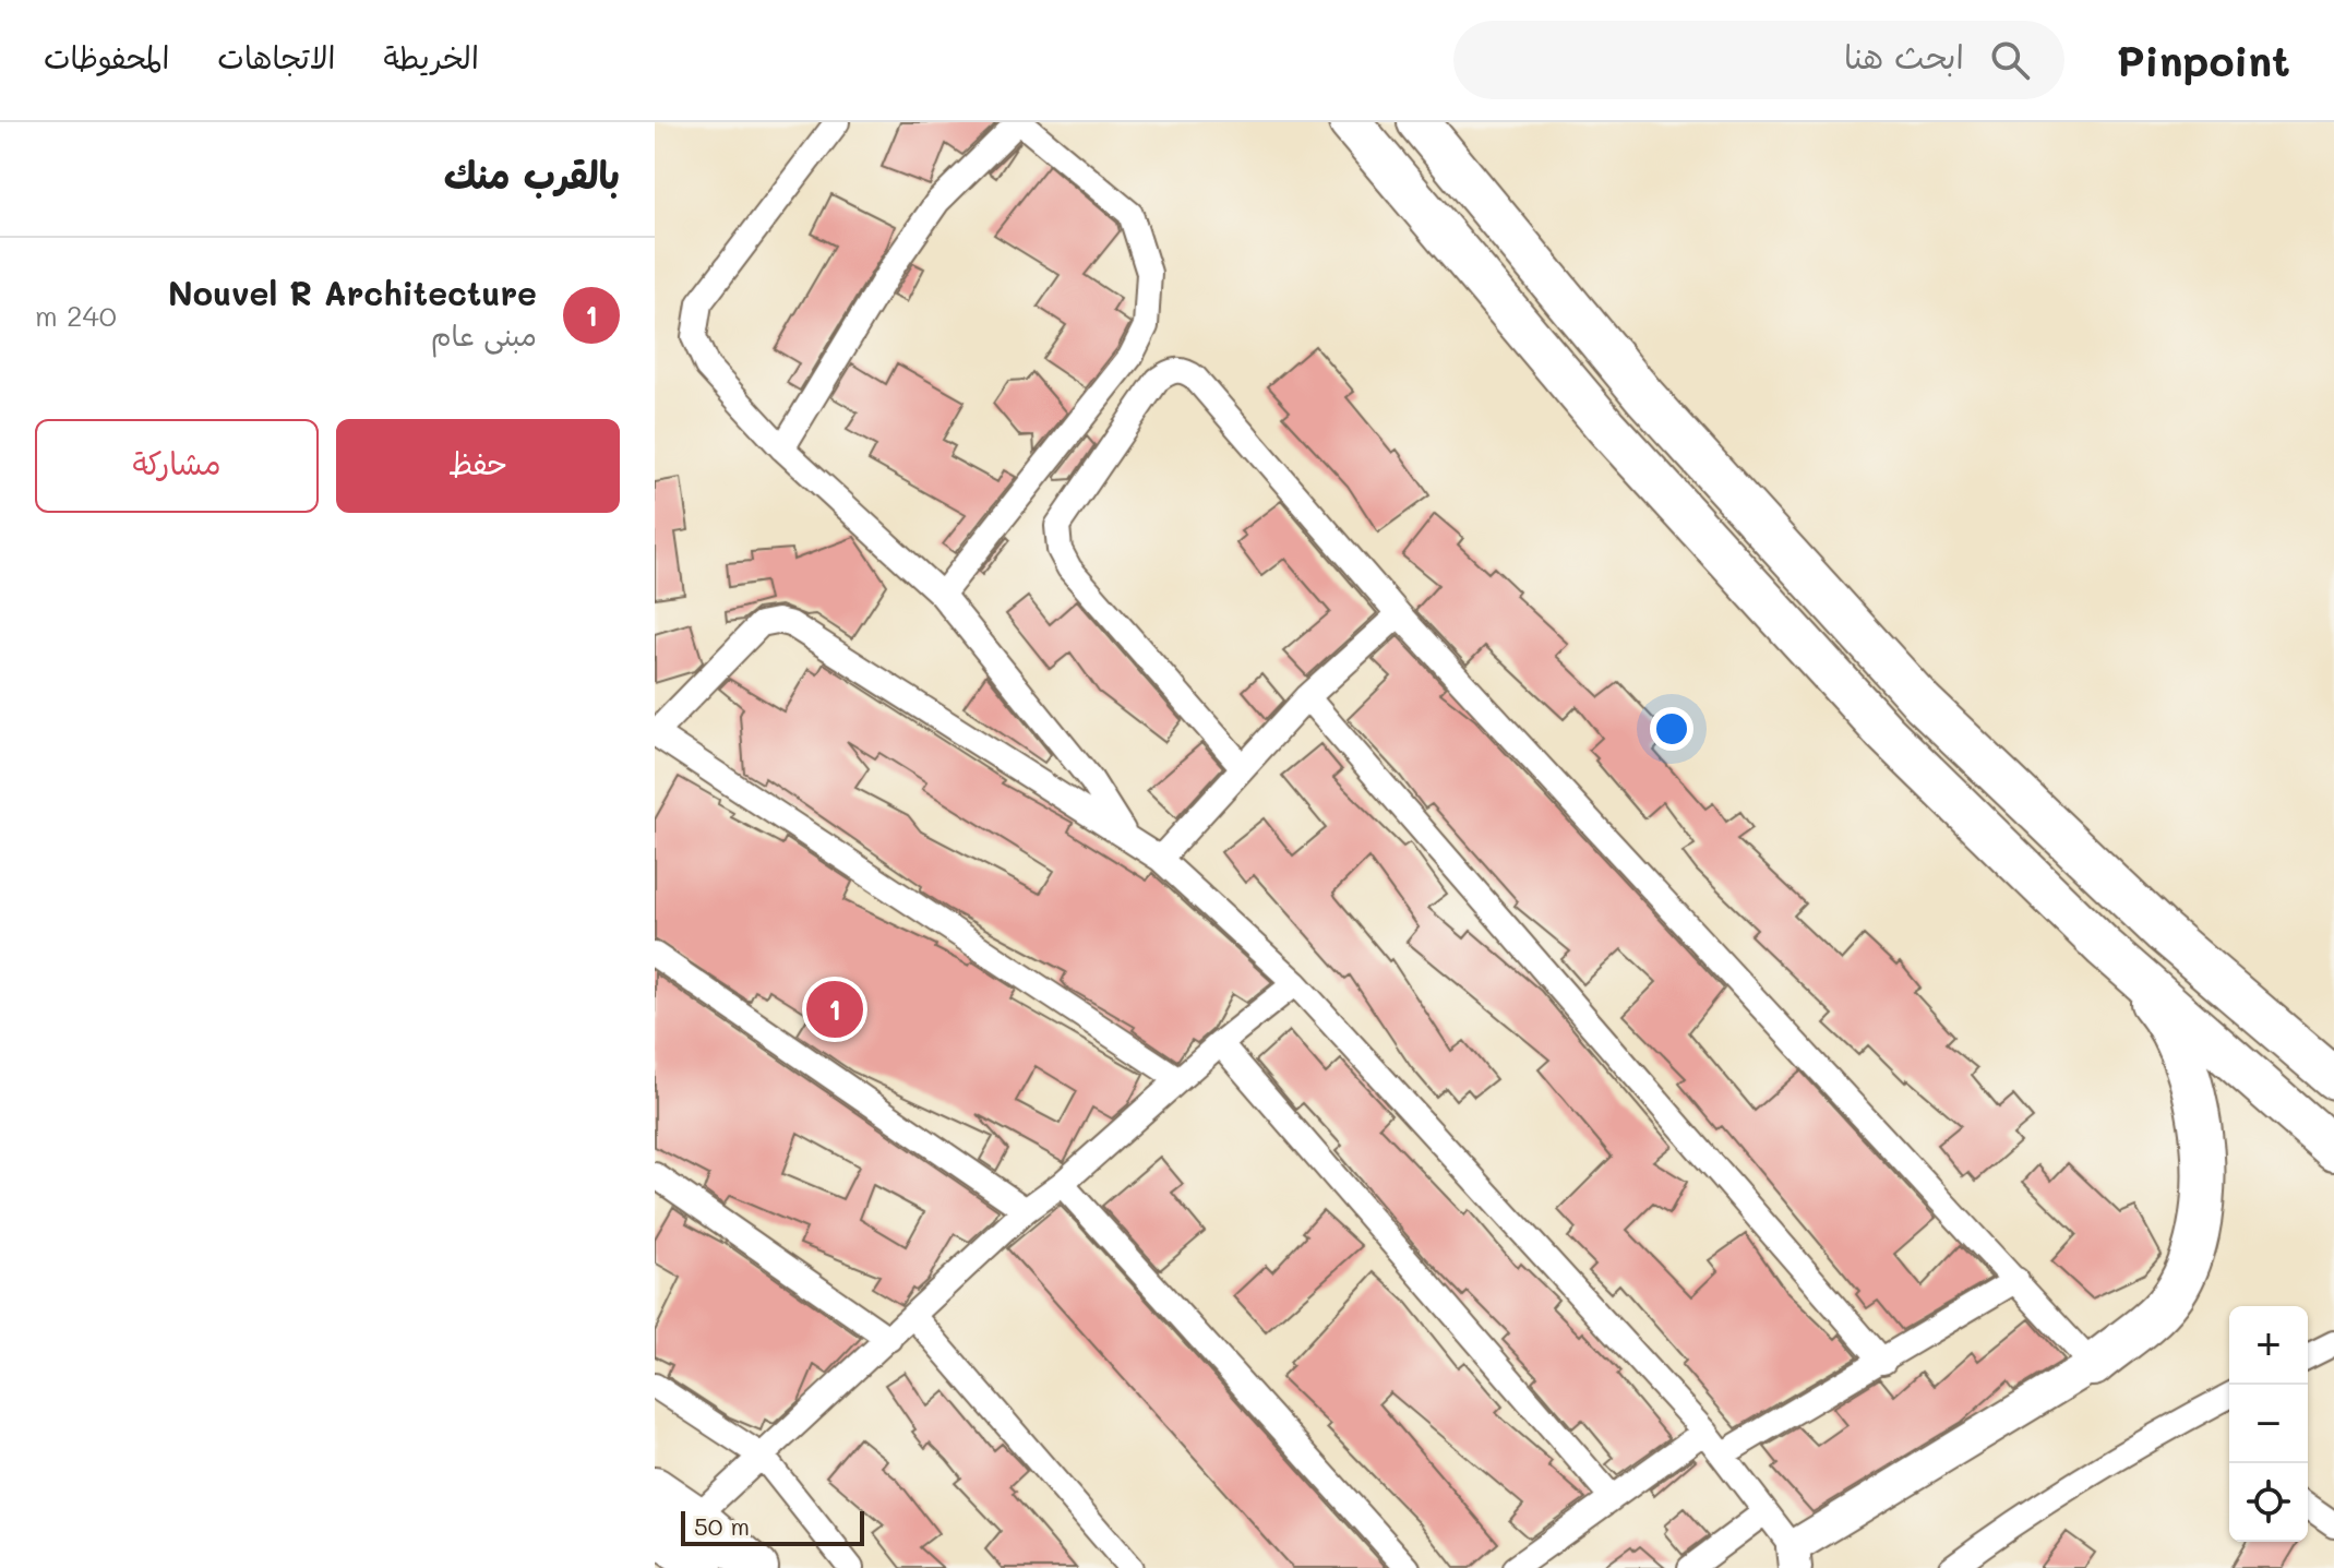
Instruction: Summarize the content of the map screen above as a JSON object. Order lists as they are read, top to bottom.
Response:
{
  "scale_bar": "50 m",
  "page": {
    "header": "Pinpoint",
    "search": "ابحث هنا",
    "nav": ["الخريطة", "الاتجاهات", "المحفوظات"],
    "heading": "بالقرب منك",
    "list": [
      {
        "mark": "1",
        "name": "Nouvel R Architecture",
        "note": "مبنى عام",
        "value": "240 m"
      }
    ],
    "buttons": ["حفظ", "مشاركة"],
    "pins": "1",
    "map_buttons": ["+", "−"],
    "scale": "50 m"
  }
}
